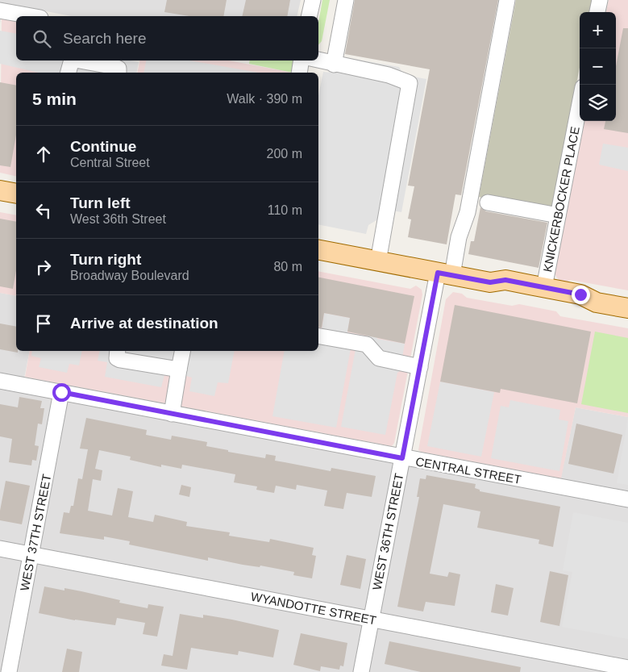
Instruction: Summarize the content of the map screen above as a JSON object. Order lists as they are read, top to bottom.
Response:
{
  "streets": {
    "street": [
      "KNICKERBOCKER PLACE",
      "CENTRAL STREET",
      "WEST 36TH STREET",
      "WEST 37TH STREET",
      "WYANDOTTE STREET"
    ]
  },
  "crossings": [
    ["CENTRAL STREET", "WEST 36TH STREET"],
    ["CENTRAL STREET", "WEST 37TH STREET"],
    ["WEST 36TH STREET", "WYANDOTTE STREET"],
    ["WEST 37TH STREET", "WYANDOTTE STREET"]
  ],
  "page": {
    "map_buttons": ["+", "−"],
    "search": "Search here",
    "heading": ["5 min", "Walk · 390 m"],
    "list": [
      ["Continue", "Central Street", "200 m"],
      ["Turn left", "West 36th Street", "110 m"],
      ["Turn right", "Broadway Boulevard", "80 m"],
      "Arrive at destination"
    ]
  }
}
